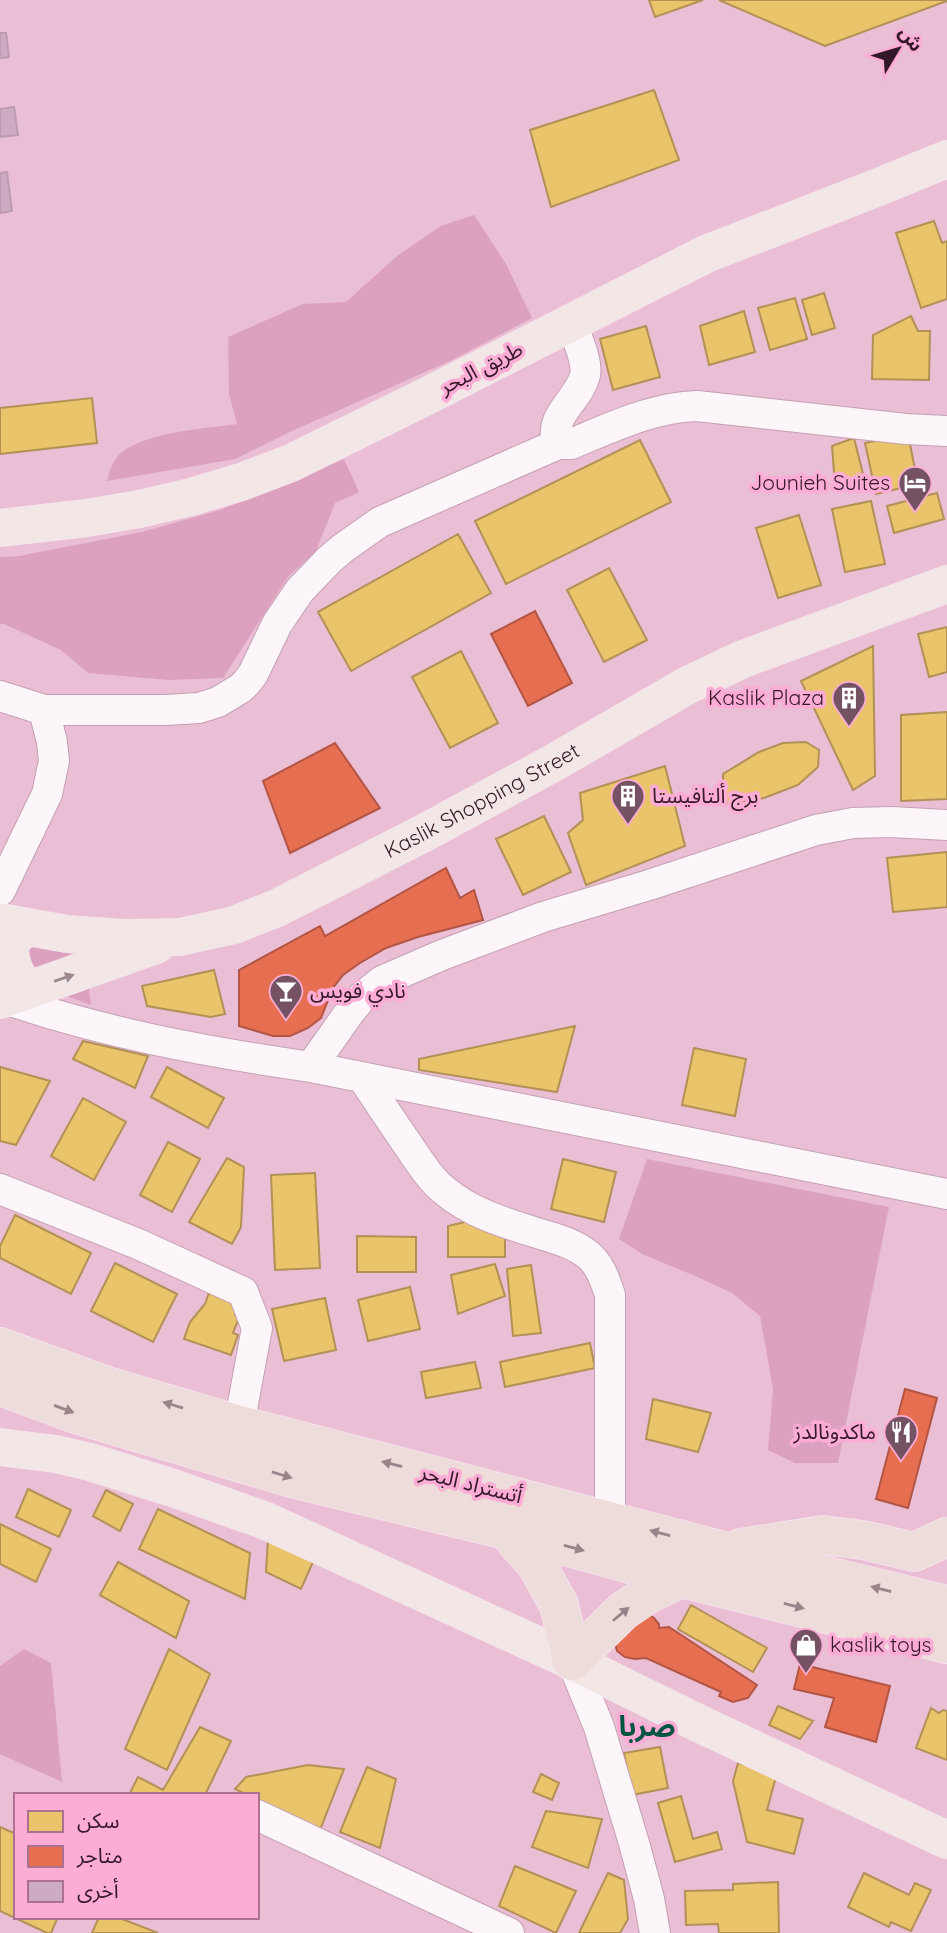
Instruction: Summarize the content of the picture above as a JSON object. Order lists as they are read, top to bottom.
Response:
{
  "streets": {
    "highway": ["أتستراد البحر"],
    "main road": ["طريق البحر", "Kaslik Shopping Street"]
  },
  "districts": ["صربا"],
  "places": {
    "hotel": ["Jounieh Suites"],
    "building": ["Kaslik Plaza", "برج ألتافيستا"],
    "bar": ["نادي فويس"],
    "restaurant": ["ماكدونالدز"],
    "shop": ["kaslik toys"]
  },
  "legend": ["سكن", "متاجر", "أخرى"],
  "north": "top right"
}
